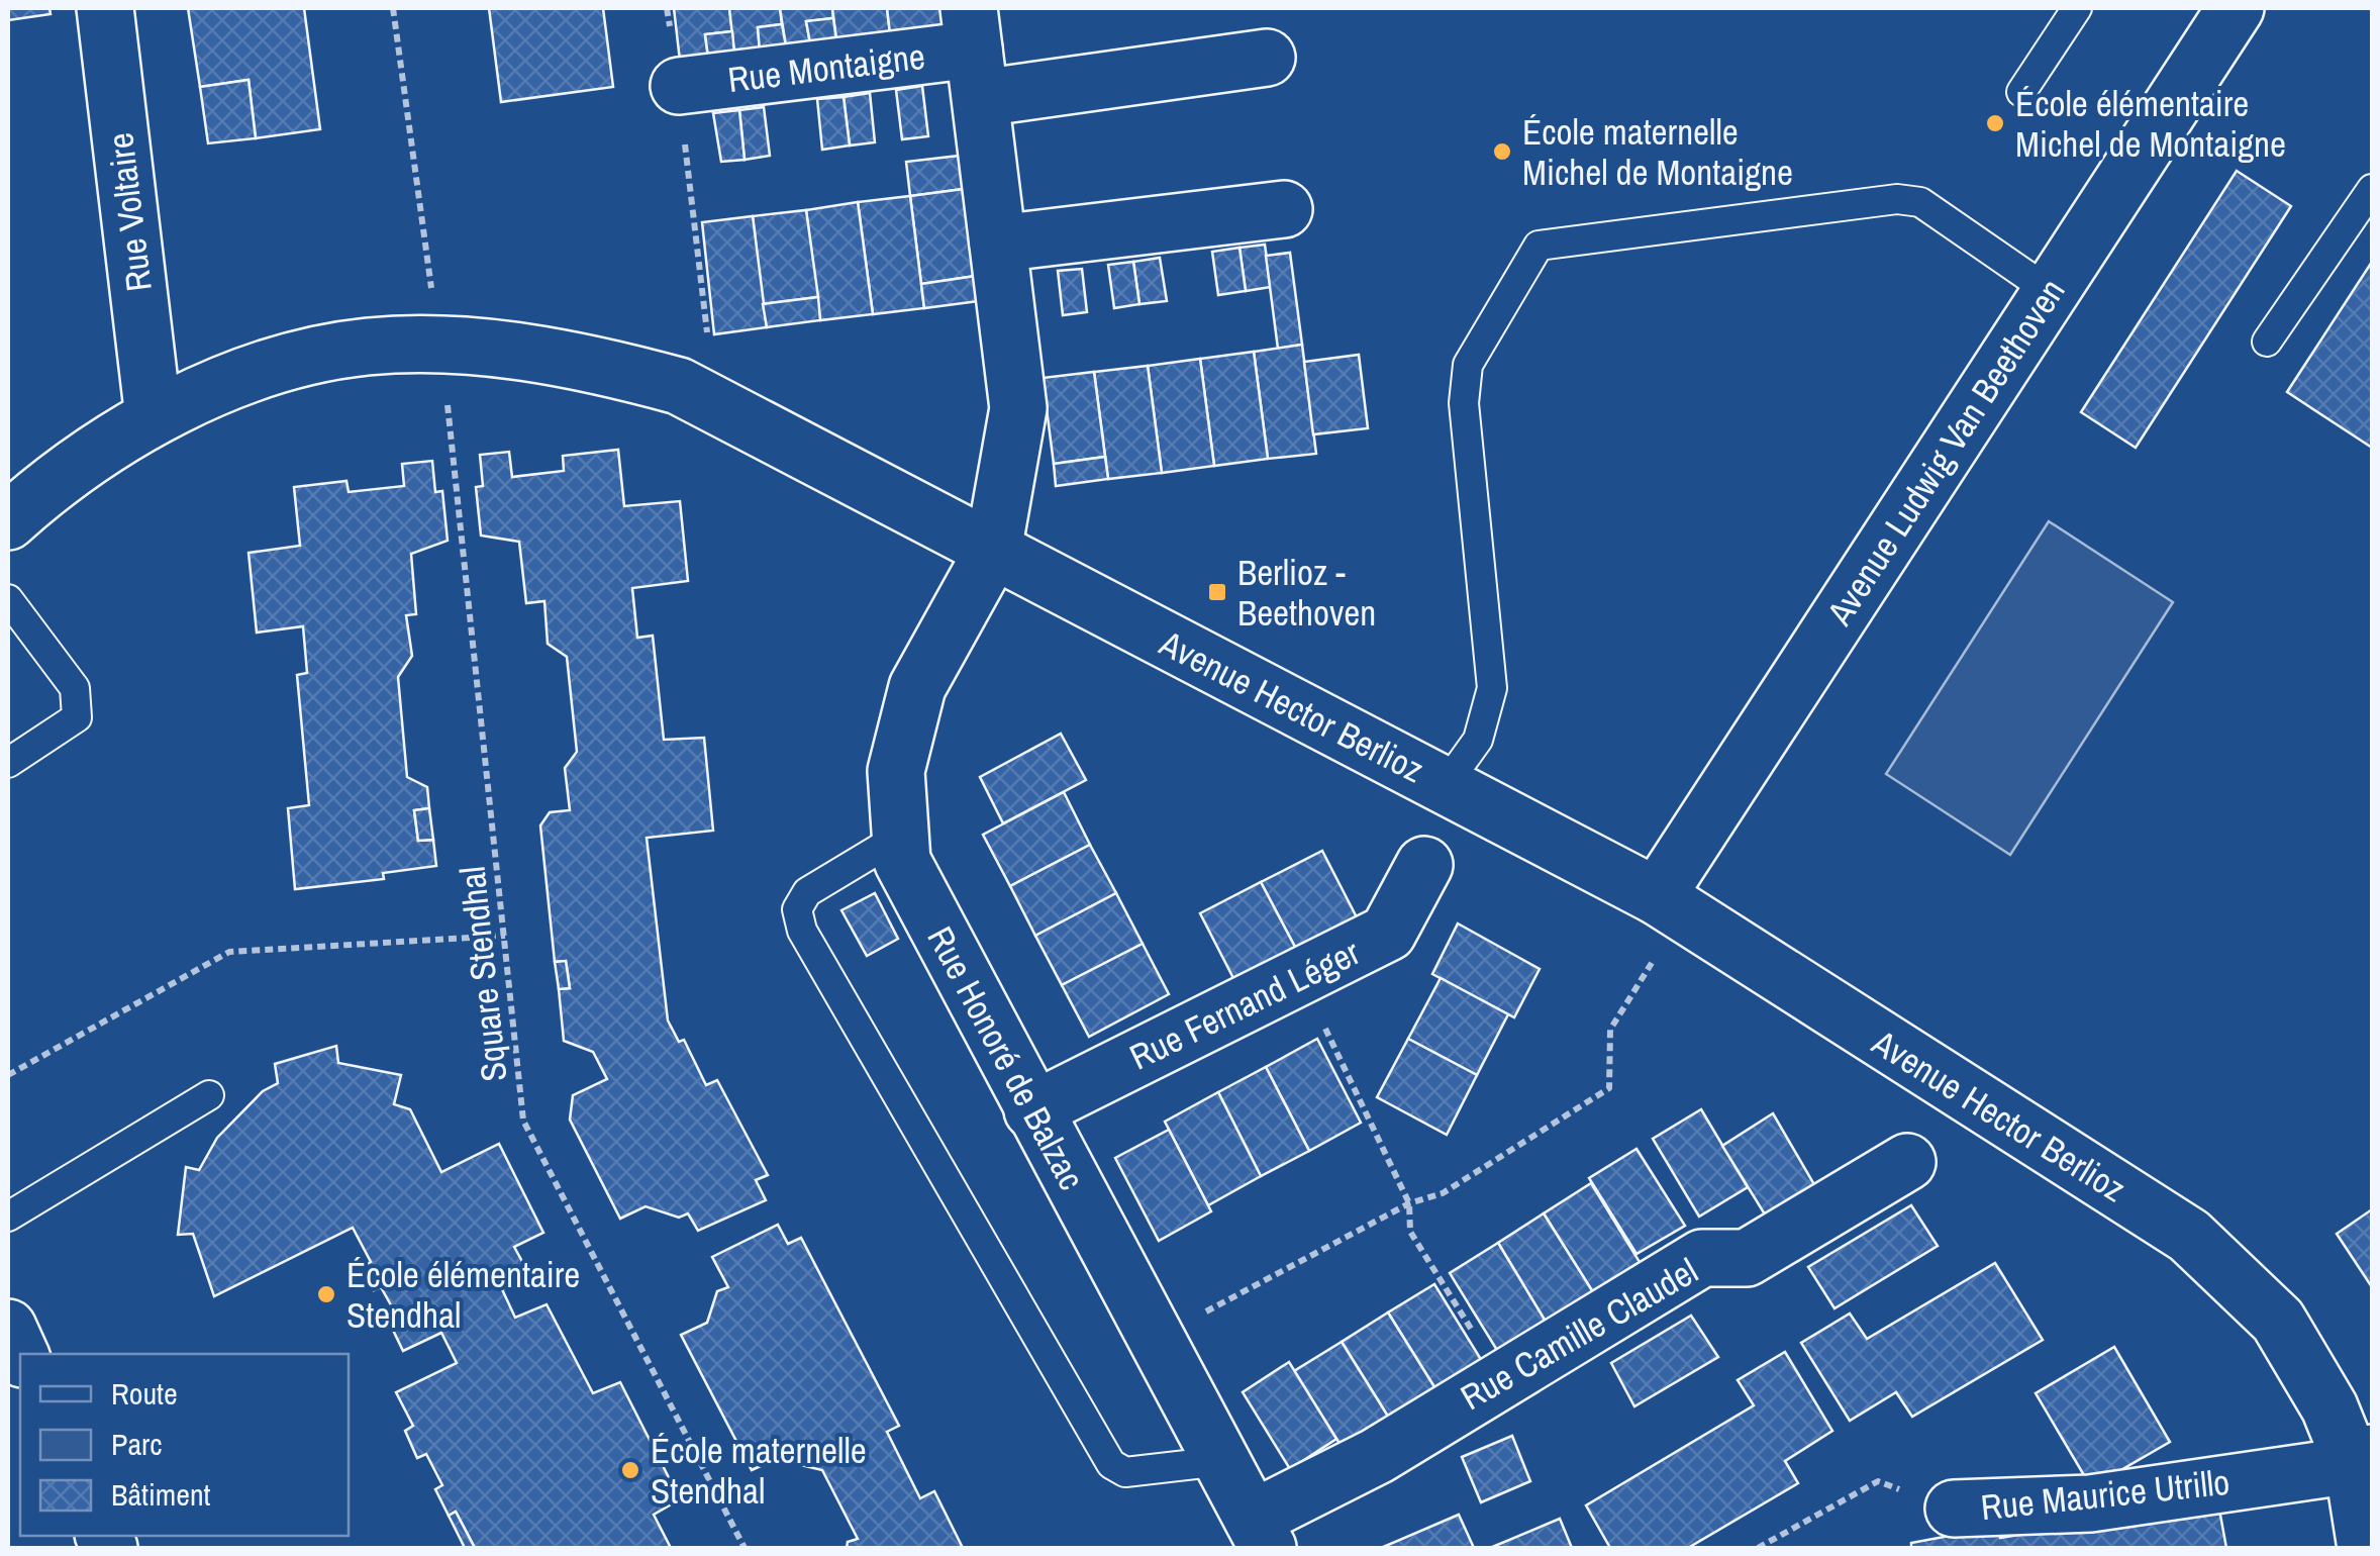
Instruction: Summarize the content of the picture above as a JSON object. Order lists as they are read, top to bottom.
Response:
{
  "streets": {
    "street": [
      "Rue Montaigne",
      "Rue Voltaire",
      "Avenue Ludwig Van Beethoven",
      "Avenue Hector Berlioz",
      "Rue Fernand Léger",
      "Rue Honoré de Balzac",
      "Rue Camille Claudel",
      "Rue Maurice Utrillo"
    ],
    "path": ["Square Stendhal"]
  },
  "crossings": [
    ["Rue Voltaire", "Avenue Hector Berlioz"],
    ["Avenue Ludwig Van Beethoven", "Avenue Hector Berlioz"],
    ["Avenue Hector Berlioz", "Square Stendhal"],
    ["Avenue Hector Berlioz", "Rue Honoré de Balzac"],
    ["Avenue Hector Berlioz", "Rue Maurice Utrillo"],
    ["Rue Fernand Léger", "Rue Honoré de Balzac"],
    ["Rue Honoré de Balzac", "Rue Camille Claudel"]
  ],
  "places": {
    "other": [
      "École élémentaire Michel de Montaigne",
      "École maternelle Michel de Montaigne",
      "École élémentaire Stendhal",
      "École maternelle Stendhal"
    ],
    "transit": ["Berlioz - Beethoven"]
  },
  "legend": ["Route", "Parc", "Bâtiment"]
}
